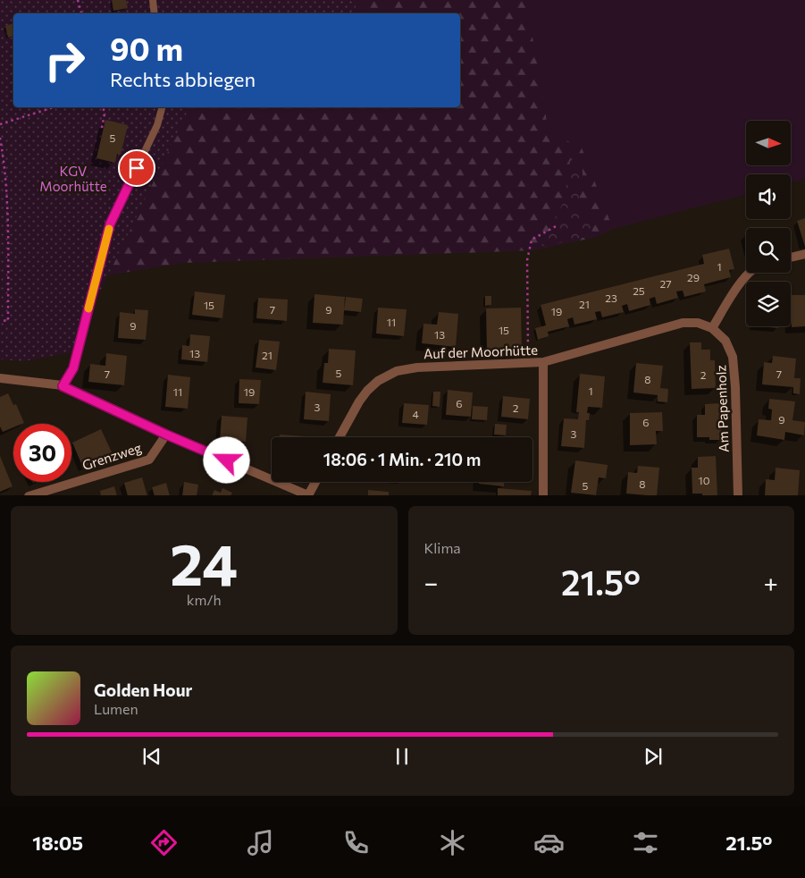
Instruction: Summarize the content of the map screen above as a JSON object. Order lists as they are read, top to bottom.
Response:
{
  "streets": {
    "street": ["Auf der Moorhütte", "Am Papenholz", "Grenzweg"]
  },
  "crossings": [
    ["Auf der Moorhütte", "Am Papenholz"]
  ],
  "parks": ["KGV Moorhütte"],
  "house_numbers": [
    "5",
    "1",
    "29",
    "27",
    "25",
    "23",
    "21",
    "15",
    "7",
    "9",
    "19",
    "11",
    "9",
    "15",
    "13",
    "13",
    "21",
    "5",
    "7",
    "7",
    "2",
    "8",
    "1",
    "11",
    "19",
    "6",
    "3",
    "2",
    "4",
    "9",
    "6",
    "3",
    "10",
    "8",
    "5"
  ],
  "north": "right",
  "page": {
    "turn": ["90 m", "Rechts abbiegen"],
    "limit": "30",
    "trip": "18:06 · 1 Min. · 210 m",
    "tile": [
      ["24", "km/h"],
      "Klima"
    ],
    "heat": ["−", "21.5°", "+"],
    "song": ["Golden Hour", "Lumen"],
    "tabs": ["18:05", "21.5°"]
  }
}
